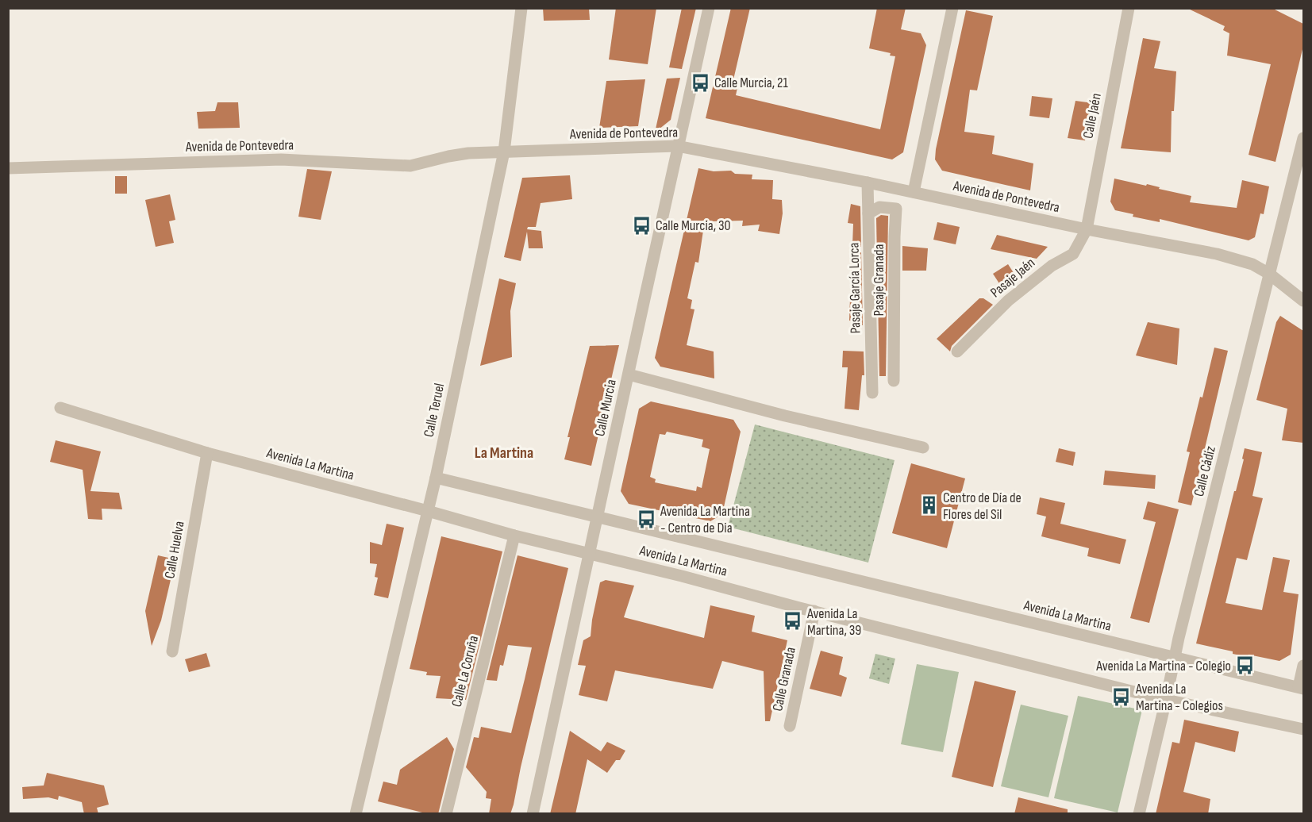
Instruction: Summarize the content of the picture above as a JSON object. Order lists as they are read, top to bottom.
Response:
{
  "streets": {
    "street": [
      "Calle Jaén",
      "Avenida de Pontevedra",
      "Pasaje Jaén",
      "Pasaje Granada",
      "Pasaje García Lorca",
      "Calle Murcia",
      "Calle Teruel",
      "Avenida La Martina",
      "Calle Cádiz",
      "Calle Huelva",
      "Calle La Coruña",
      "Calle Granada"
    ]
  },
  "crossings": [
    ["Calle Jaén", "Avenida de Pontevedra"],
    ["Calle Jaén", "Pasaje Jaén"],
    ["Avenida de Pontevedra", "Pasaje Jaén"],
    ["Avenida de Pontevedra", "Pasaje García Lorca"],
    ["Avenida de Pontevedra", "Calle Murcia"],
    ["Avenida de Pontevedra", "Calle Teruel"],
    ["Avenida de Pontevedra", "Calle Cádiz"],
    ["Pasaje Granada", "Pasaje García Lorca"],
    ["Calle Murcia", "Avenida La Martina"],
    ["Calle Teruel", "Avenida La Martina"],
    ["Avenida La Martina", "Calle Cádiz"],
    ["Avenida La Martina", "Calle Huelva"],
    ["Avenida La Martina", "Calle La Coruña"],
    ["Avenida La Martina", "Calle Granada"]
  ],
  "districts": ["La Martina"],
  "places": {
    "bus stop": [
      "Calle Murcia, 21",
      "Calle Murcia, 30",
      "Avenida La Martina - Centro de Dia",
      "Avenida La Martina, 39",
      "Avenida La Martina - Colegio",
      "Avenida La Martina - Colegios"
    ],
    "building": ["Centro de Día de Flores del Sil"]
  }
}
